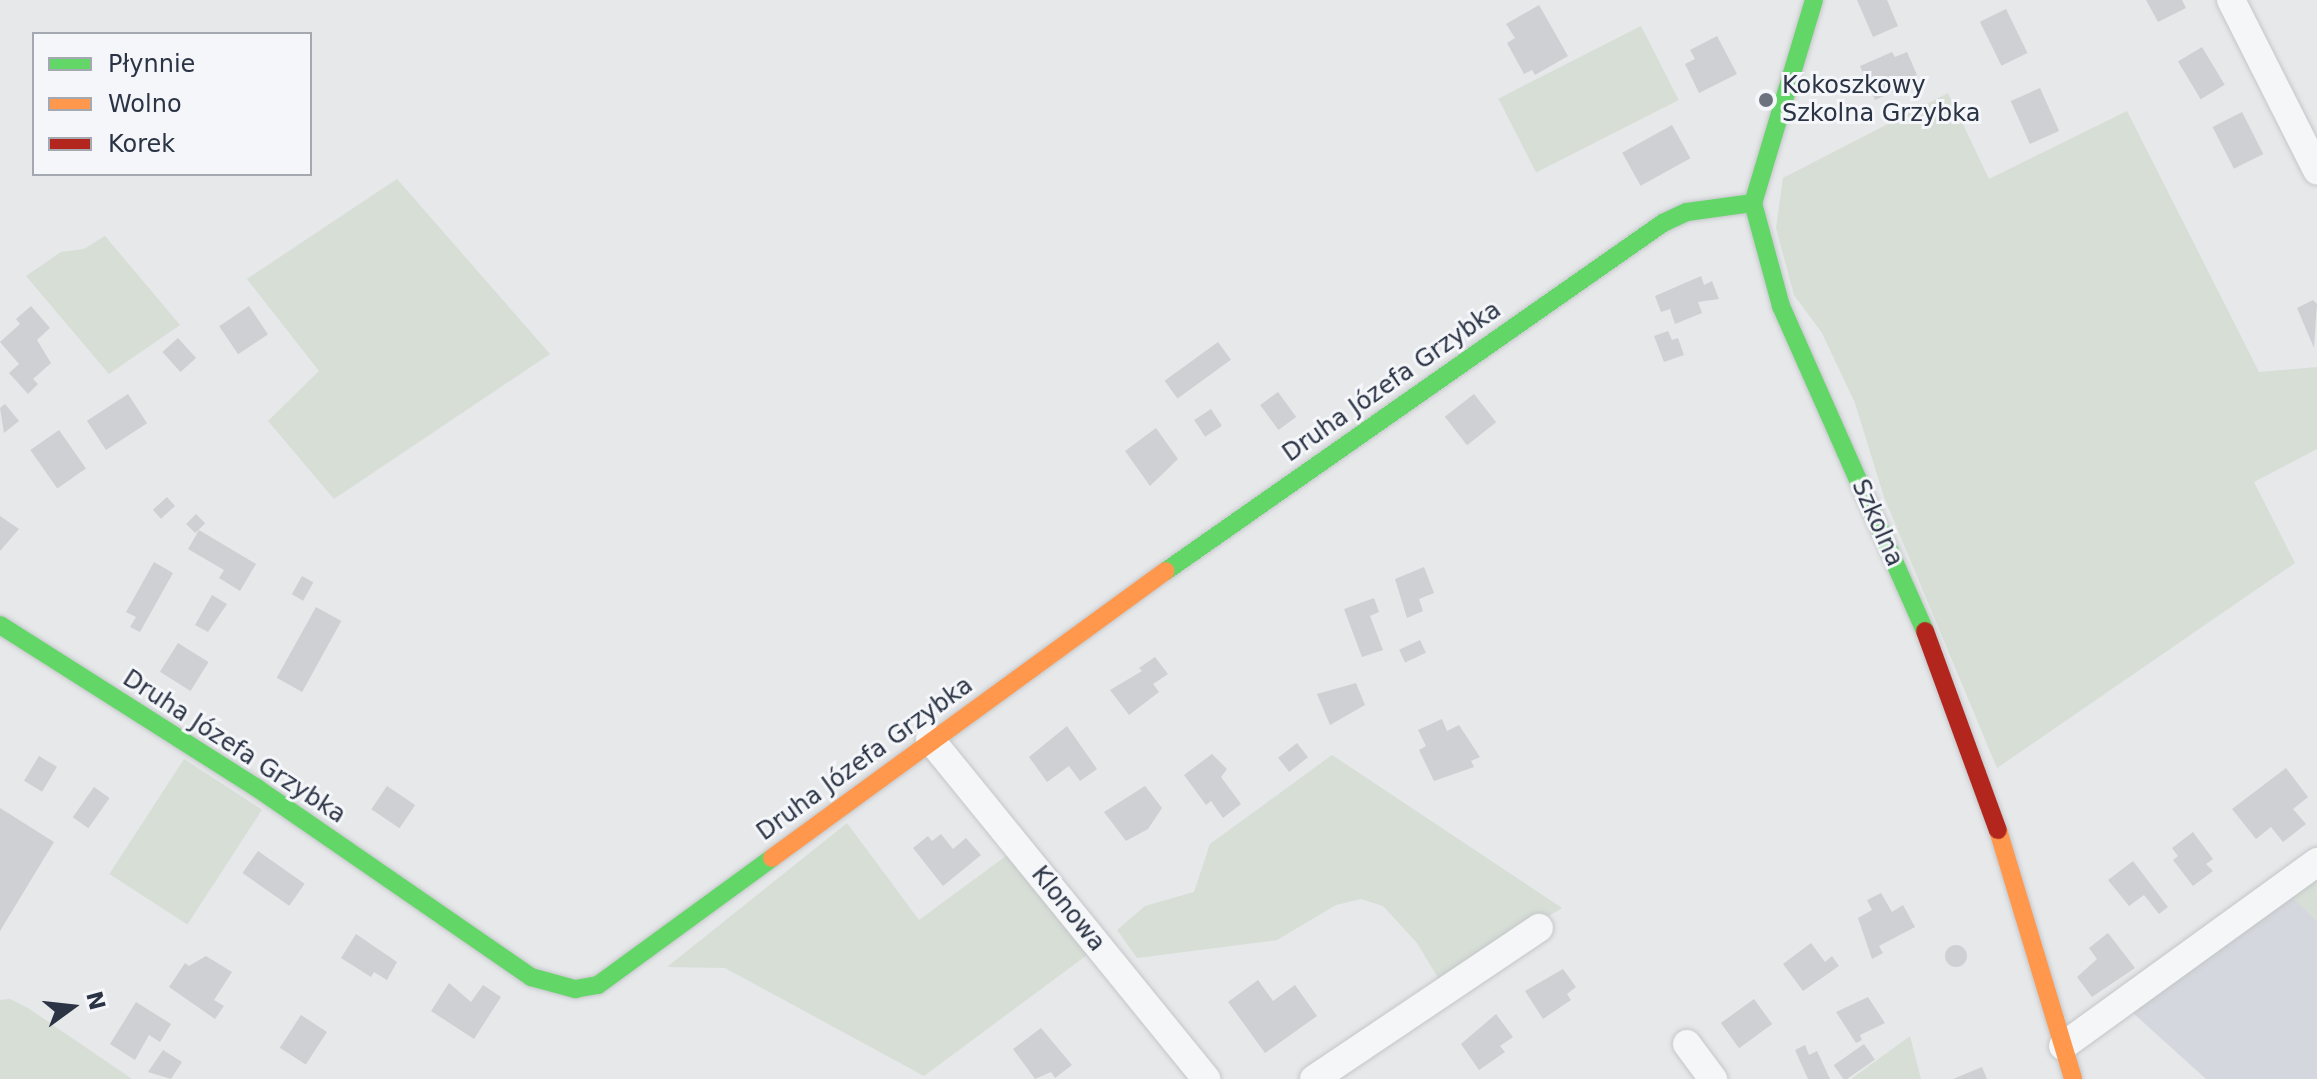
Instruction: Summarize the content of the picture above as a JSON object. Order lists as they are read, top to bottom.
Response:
{
  "streets": {
    "street": ["Druha Józefa Grzybka", "Szkolna", "Klonowa"]
  },
  "crossings": [
    ["Druha Józefa Grzybka", "Szkolna"],
    ["Druha Józefa Grzybka", "Klonowa"]
  ],
  "places": ["Kokoszkowy Szkolna Grzybka"],
  "legend": ["Płynnie", "Wolno", "Korek"],
  "north": "right"
}
